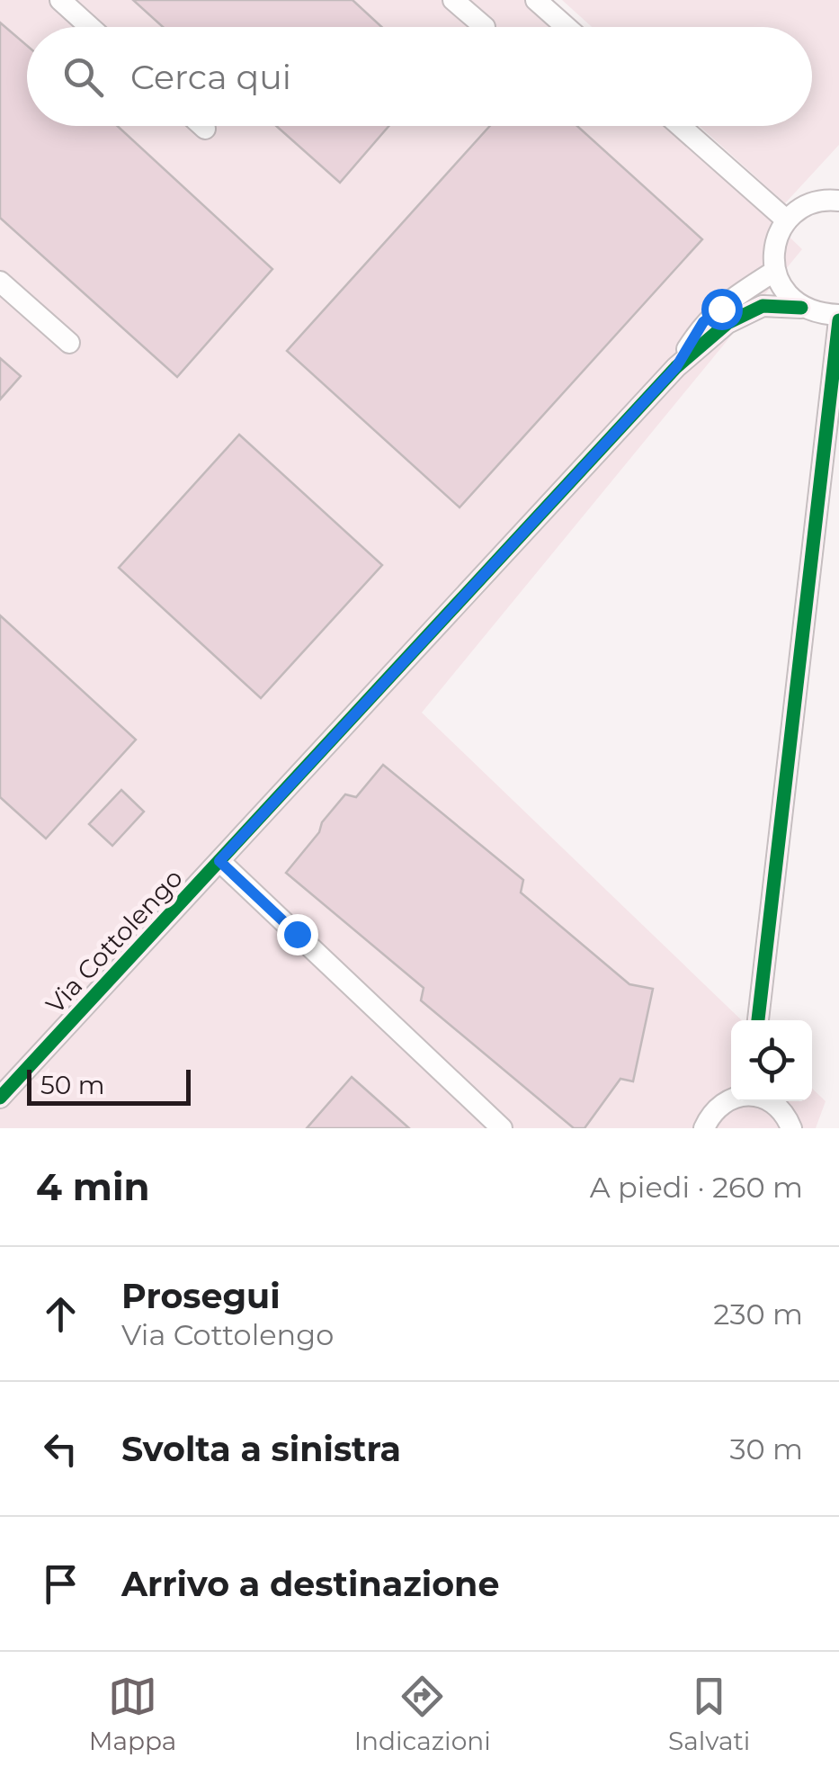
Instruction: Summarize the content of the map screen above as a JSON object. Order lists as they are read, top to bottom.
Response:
{
  "streets": {
    "street": ["Via Cottolengo"]
  },
  "scale_bar": "50 m",
  "page": {
    "search": "Cerca qui",
    "scale": "50 m",
    "heading": ["4 min", "A piedi · 260 m"],
    "list": [
      ["Prosegui", "Via Cottolengo", "230 m"],
      ["Svolta a sinistra", "30 m"],
      "Arrivo a destinazione"
    ],
    "nav": ["Mappa", "Indicazioni", "Salvati"]
  }
}
